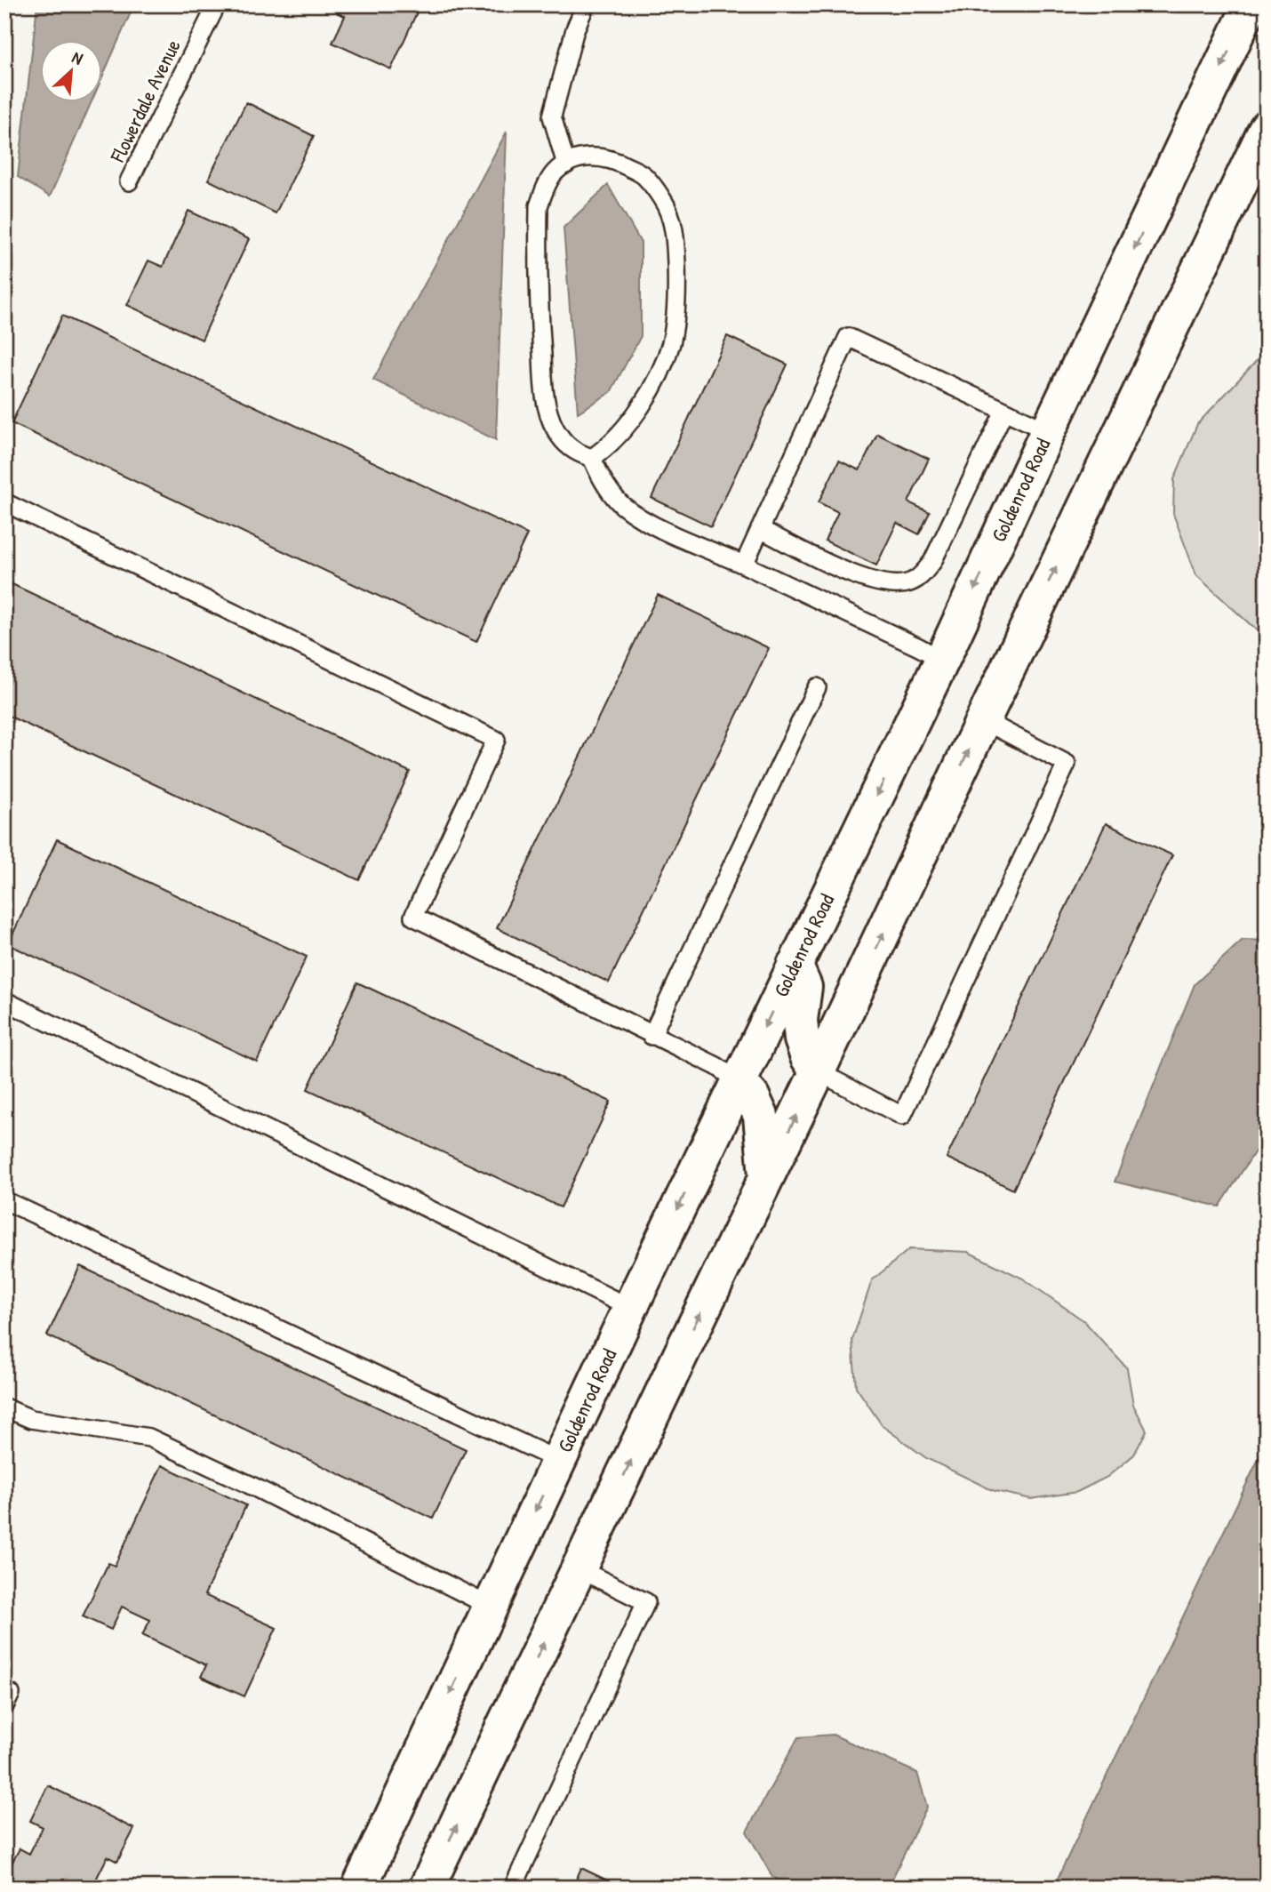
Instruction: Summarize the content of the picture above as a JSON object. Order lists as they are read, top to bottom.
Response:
{
  "streets": {
    "main road": ["Goldenrod Road"],
    "lane": ["Flowerdale Avenue"]
  },
  "north": "top right"
}
